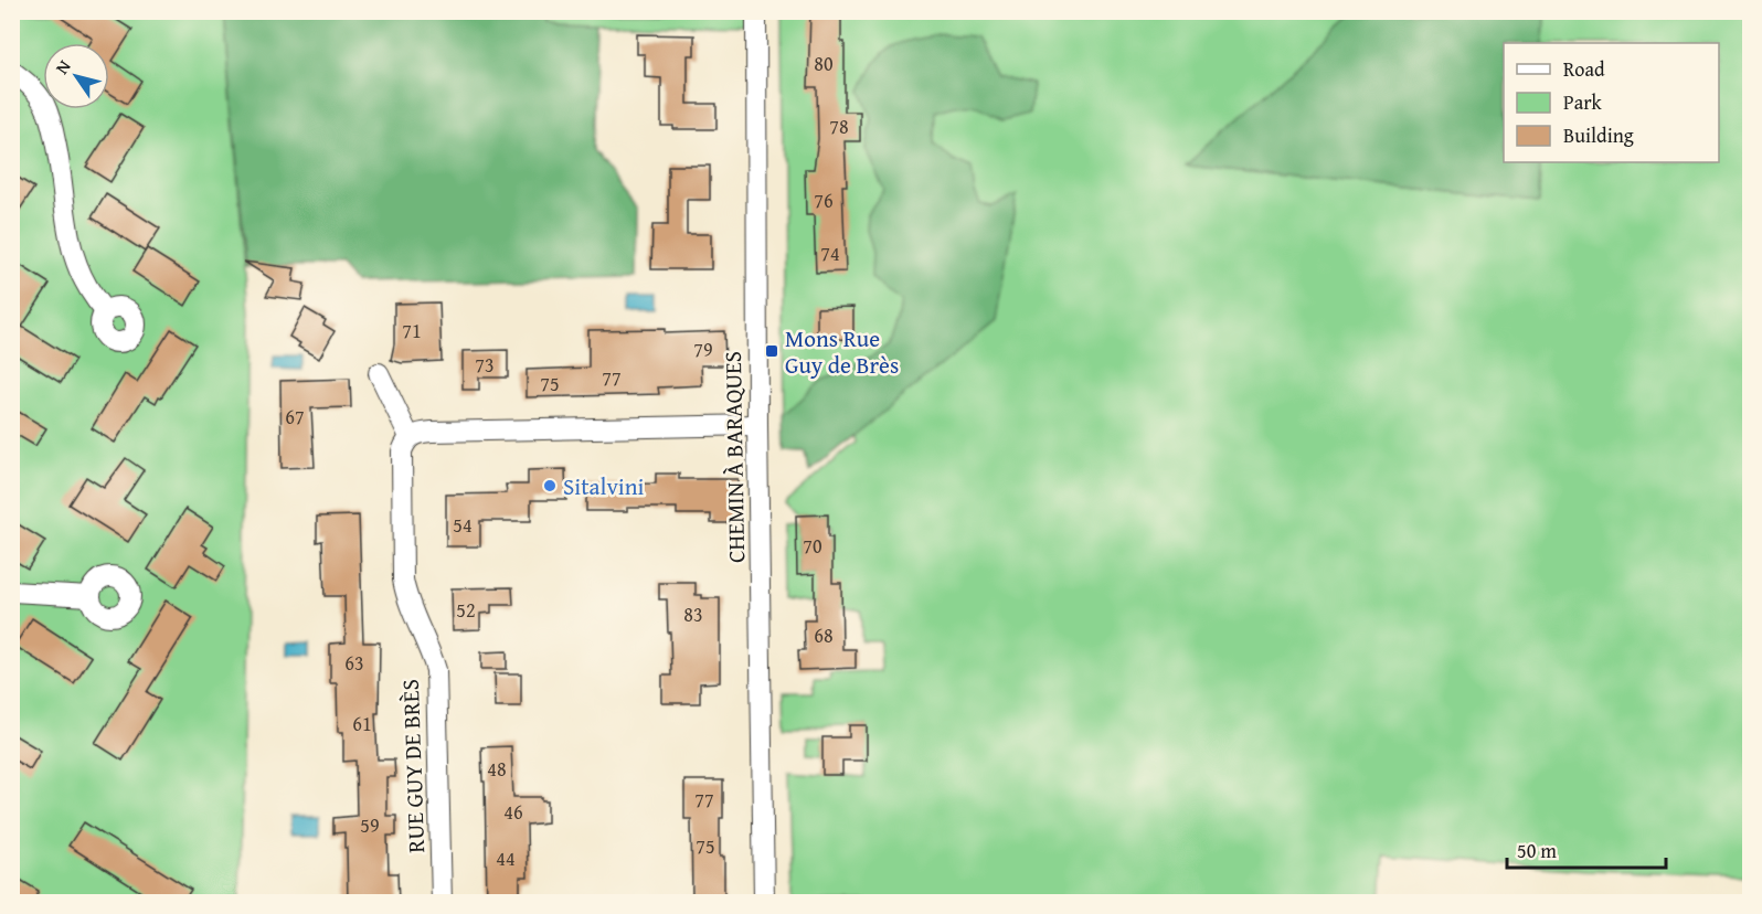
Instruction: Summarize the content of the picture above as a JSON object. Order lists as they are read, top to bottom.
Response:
{
  "streets": {
    "street": ["CHEMIN À BARAQUES", "RUE GUY DE BRÈS"]
  },
  "places": {
    "transit": ["Mons Rue Guy de Brès"],
    "other": ["Sitalvini"]
  },
  "house_numbers": [
    "80",
    "78",
    "76",
    "74",
    "71",
    "79",
    "73",
    "77",
    "75",
    "67",
    "54",
    "70",
    "52",
    "83",
    "68",
    "63",
    "61",
    "48",
    "77",
    "46",
    "59",
    "75",
    "44"
  ],
  "legend": ["Road", "Park", "Building"],
  "scale_bar": "50 m",
  "north": "top left"
}
